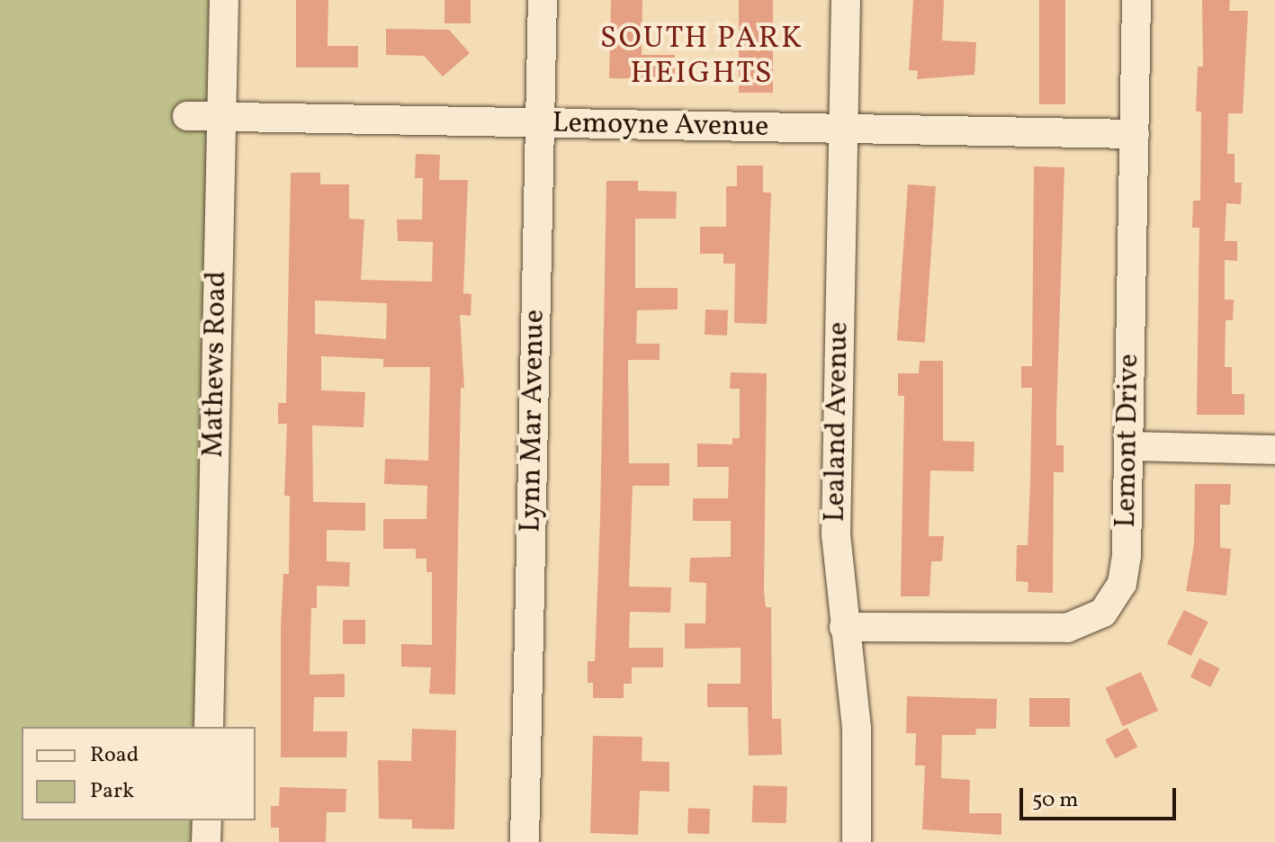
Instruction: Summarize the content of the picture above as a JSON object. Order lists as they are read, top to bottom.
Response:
{
  "streets": {
    "street": [
      "Lemoyne Avenue",
      "Mathews Road",
      "Lynn Mar Avenue",
      "Lealand Avenue",
      "Lemont Drive"
    ]
  },
  "crossings": [
    ["Lemoyne Avenue", "Mathews Road"],
    ["Lemoyne Avenue", "Lynn Mar Avenue"],
    ["Lemoyne Avenue", "Lealand Avenue"],
    ["Lemoyne Avenue", "Lemont Drive"],
    ["Lealand Avenue", "Lemont Drive"]
  ],
  "districts": ["SOUTH PARK HEIGHTS"],
  "legend": ["Road", "Park"],
  "scale_bar": "50 m"
}
